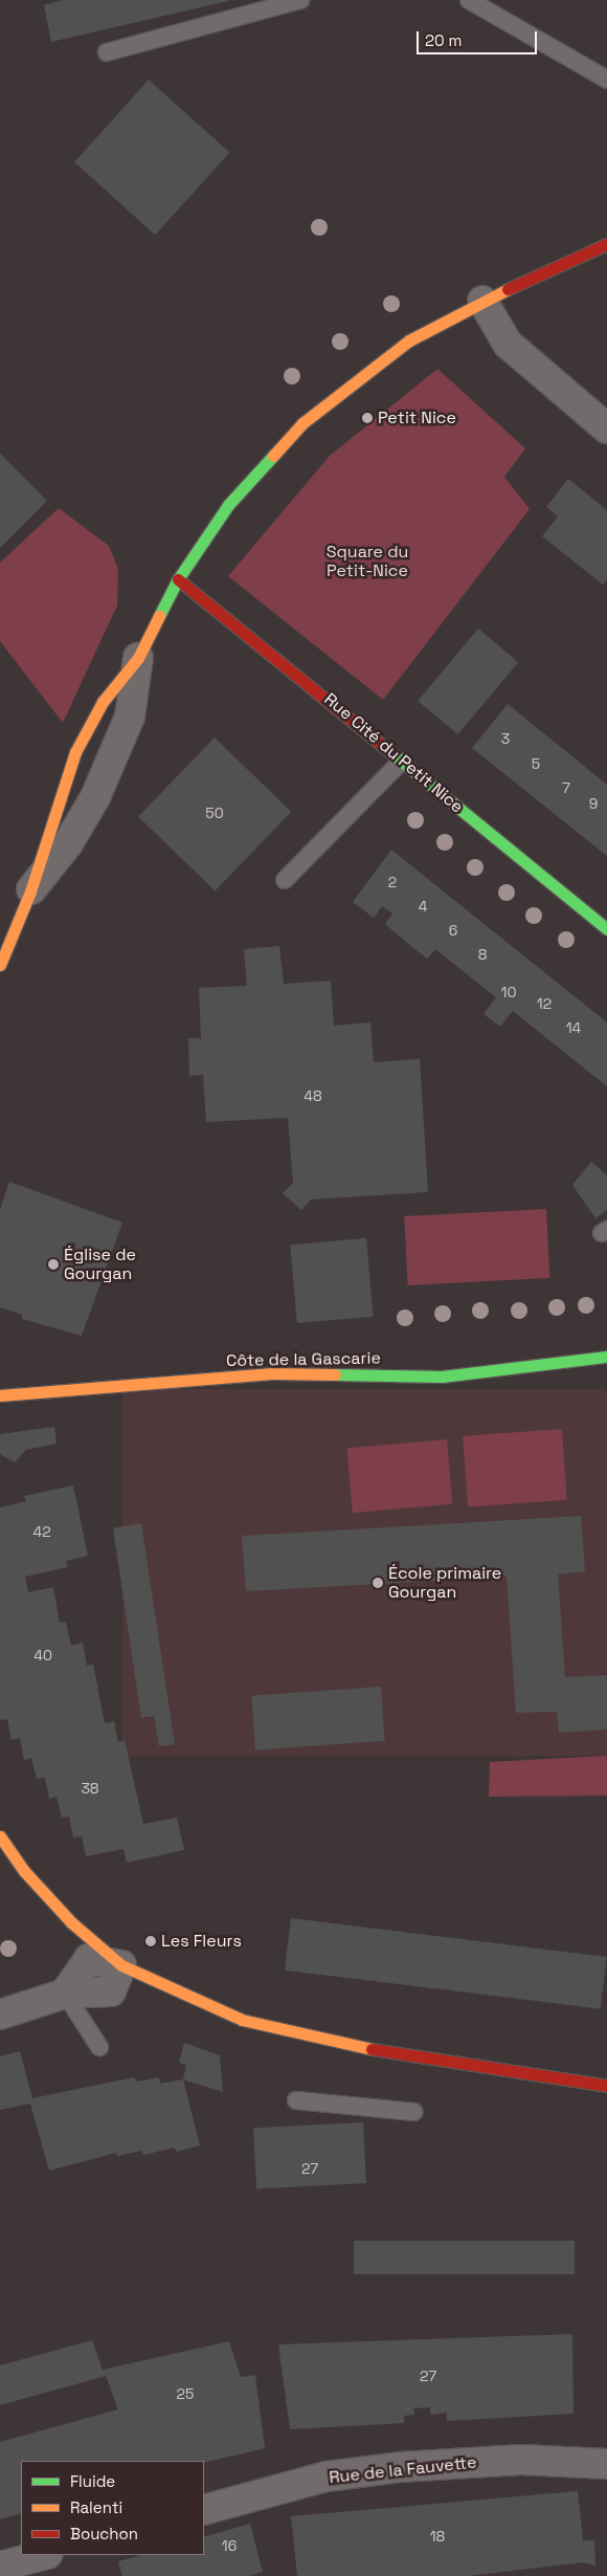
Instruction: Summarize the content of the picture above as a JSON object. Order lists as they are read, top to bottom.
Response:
{
  "streets": {
    "street": ["Rue Cité du Petit Nice", "Côte de la Gascarie", "Rue de la Fauvette"]
  },
  "parks": ["Square du Petit-Nice"],
  "places": [
    "Petit Nice",
    "Église de Gourgan",
    "École primaire Gourgan",
    "Les Fleurs"
  ],
  "house_numbers": [
    "3",
    "5",
    "7",
    "9",
    "50",
    "2",
    "4",
    "6",
    "8",
    "10",
    "12",
    "14",
    "48",
    "42",
    "40",
    "38",
    "27",
    "27",
    "25",
    "18",
    "16"
  ],
  "legend": ["Fluide", "Ralenti", "Bouchon"],
  "scale_bar": "20 m"
}
